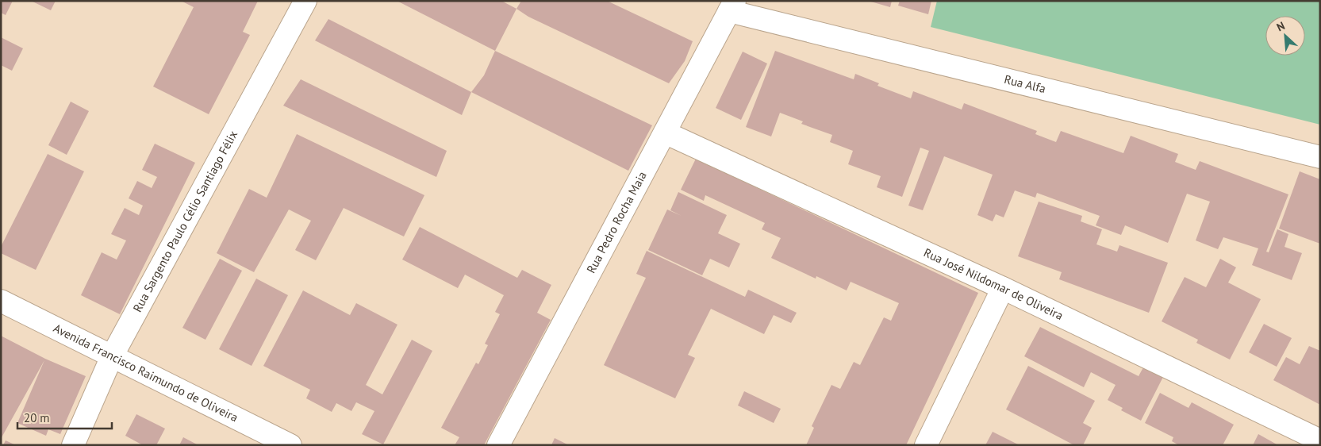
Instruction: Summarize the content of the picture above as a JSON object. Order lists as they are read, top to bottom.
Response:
{
  "streets": {
    "street": [
      "Rua Alfa",
      "Rua Sargento Paulo Célio Santiago Félix",
      "Rua Pedro Rocha Maia",
      "Rua José Nildomar de Oliveira",
      "Avenida Francisco Raimundo de Oliveira"
    ]
  },
  "crossings": [
    ["Rua Alfa", "Rua Pedro Rocha Maia"],
    ["Rua Sargento Paulo Célio Santiago Félix", "Avenida Francisco Raimundo de Oliveira"],
    ["Rua Pedro Rocha Maia", "Rua José Nildomar de Oliveira"]
  ],
  "scale_bar": "20 m",
  "north": "top left"
}
